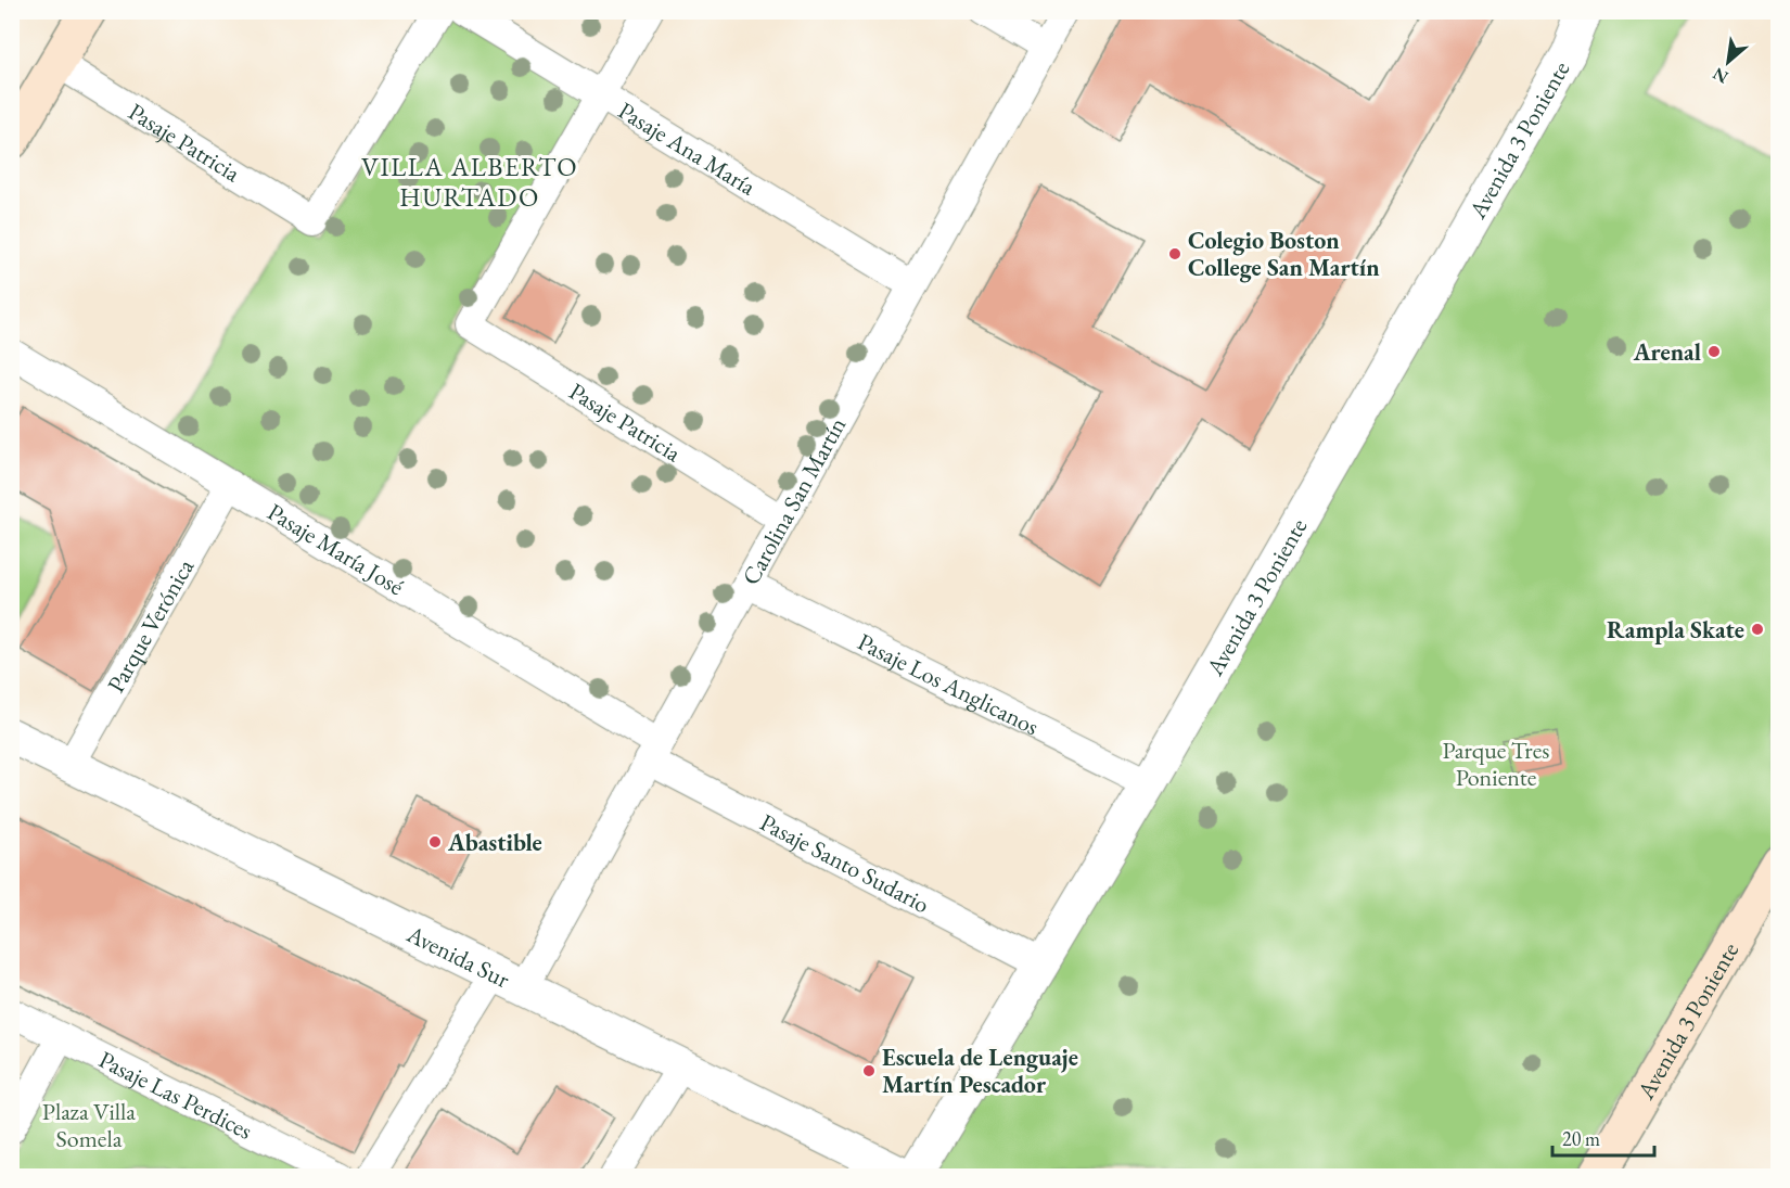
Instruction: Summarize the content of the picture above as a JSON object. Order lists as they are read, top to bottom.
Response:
{
  "streets": {
    "main road": ["Avenida 3 Poniente"],
    "street": [
      "Pasaje Patricia",
      "Pasaje Ana María",
      "Carolina San Martín",
      "Pasaje María José",
      "Parque Verónica",
      "Pasaje Los Anglicanos",
      "Pasaje Santo Sudario",
      "Avenida Sur",
      "Pasaje Las Perdices"
    ]
  },
  "crossings": [
    ["Avenida 3 Poniente", "Pasaje Los Anglicanos"],
    ["Avenida 3 Poniente", "Pasaje Santo Sudario"],
    ["Pasaje Patricia", "Pasaje Ana María"],
    ["Pasaje Patricia", "Carolina San Martín"],
    ["Pasaje Ana María", "Carolina San Martín"],
    ["Carolina San Martín", "Pasaje María José"],
    ["Carolina San Martín", "Pasaje Los Anglicanos"],
    ["Carolina San Martín", "Pasaje Santo Sudario"],
    ["Carolina San Martín", "Avenida Sur"],
    ["Pasaje María José", "Parque Verónica"],
    ["Pasaje María José", "Pasaje Santo Sudario"],
    ["Parque Verónica", "Avenida Sur"]
  ],
  "districts": ["VILLA ALBERTO HURTADO"],
  "parks": ["Parque Tres Poniente", "Plaza Villa Somela"],
  "places": [
    "Colegio Boston College San Martín",
    "Arenal",
    "Rampla Skate",
    "Abastible",
    "Escuela de Lenguaje Martín Pescador"
  ],
  "scale_bar": "20 m",
  "north": "bottom left"
}
